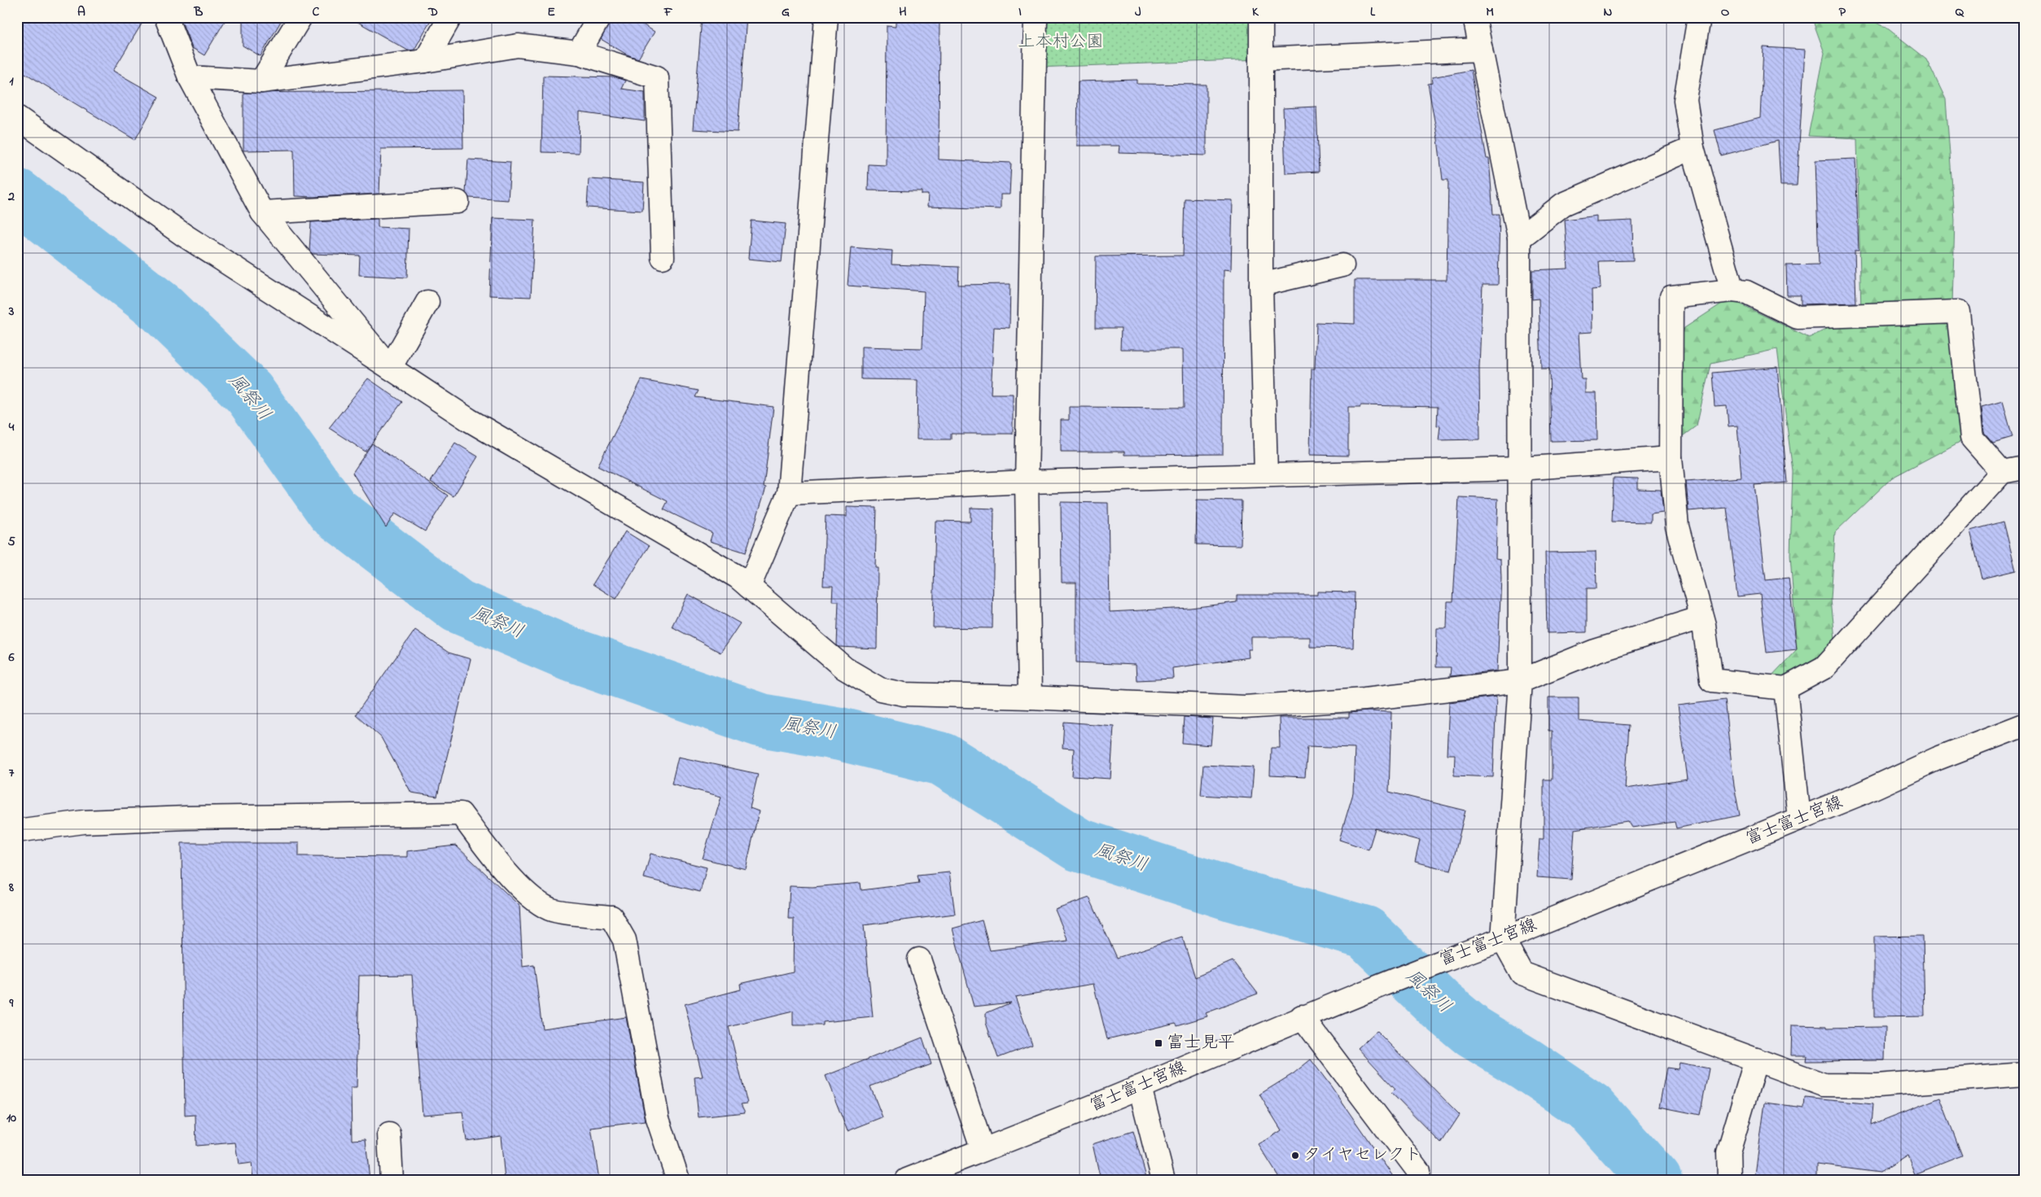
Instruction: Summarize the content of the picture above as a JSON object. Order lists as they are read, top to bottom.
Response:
{
  "streets": {
    "street": ["富士富士宮線"]
  },
  "water": ["風祭川"],
  "parks": ["上本村公園"],
  "places": {
    "transit": ["富士見平"],
    "other": ["タイヤセレクト"]
  },
  "grid": {
    "columns": [
      "A",
      "B",
      "C",
      "D",
      "E",
      "F",
      "G",
      "H",
      "I",
      "J",
      "K",
      "L",
      "M",
      "N",
      "O",
      "P",
      "Q"
    ],
    "rows": [
      "1",
      "2",
      "3",
      "4",
      "5",
      "6",
      "7",
      "8",
      "9",
      "10"
    ]
  }
}
